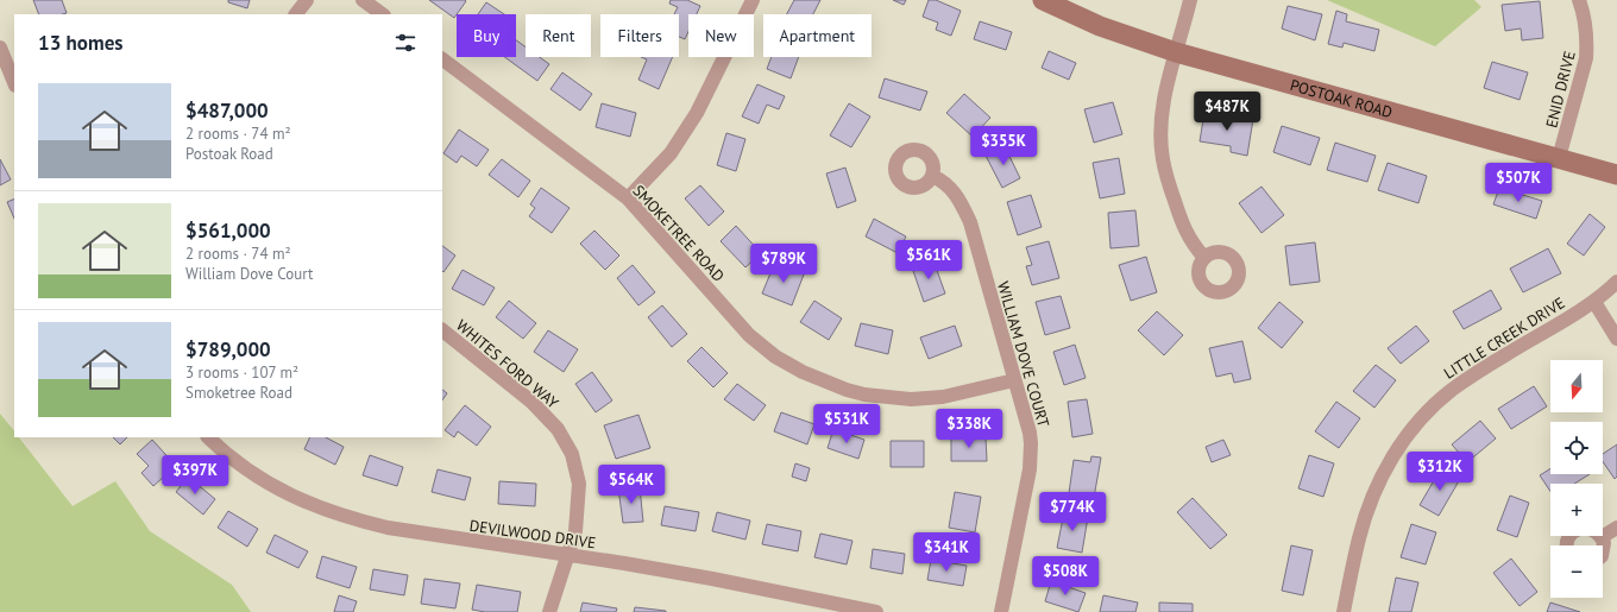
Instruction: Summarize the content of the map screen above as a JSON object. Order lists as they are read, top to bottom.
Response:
{
  "streets": {
    "street": [
      "ENID DRIVE",
      "POSTOAK ROAD",
      "SMOKETREE ROAD",
      "LITTLE CREEK DRIVE",
      "WILLIAM DOVE COURT",
      "WHITES FORD WAY",
      "DEVILWOOD DRIVE"
    ]
  },
  "crossings": [
    ["ENID DRIVE", "POSTOAK ROAD"],
    ["SMOKETREE ROAD", "WILLIAM DOVE COURT"],
    ["WHITES FORD WAY", "DEVILWOOD DRIVE"]
  ],
  "north": "bottom",
  "page": {
    "chip": [
      "Buy",
      "Rent",
      "Filters",
      "New",
      "Apartment"
    ],
    "heading": "13 homes",
    "list": [
      {
        "name": "$487,000",
        "note": "2 rooms · 74 m² · Postoak Road"
      },
      {
        "name": "$561,000",
        "note": "2 rooms · 74 m² · William Dove Court"
      },
      {
        "name": "$789,000",
        "note": "3 rooms · 107 m² · Smoketree Road"
      }
    ],
    "price": [
      "$487K",
      "$355K",
      "$507K",
      "$561K",
      "$789K",
      "$531K",
      "$338K",
      "$312K",
      "$397K",
      "$564K",
      "$774K",
      "$341K",
      "$508K"
    ],
    "map_buttons": ["+", "−"]
  }
}
